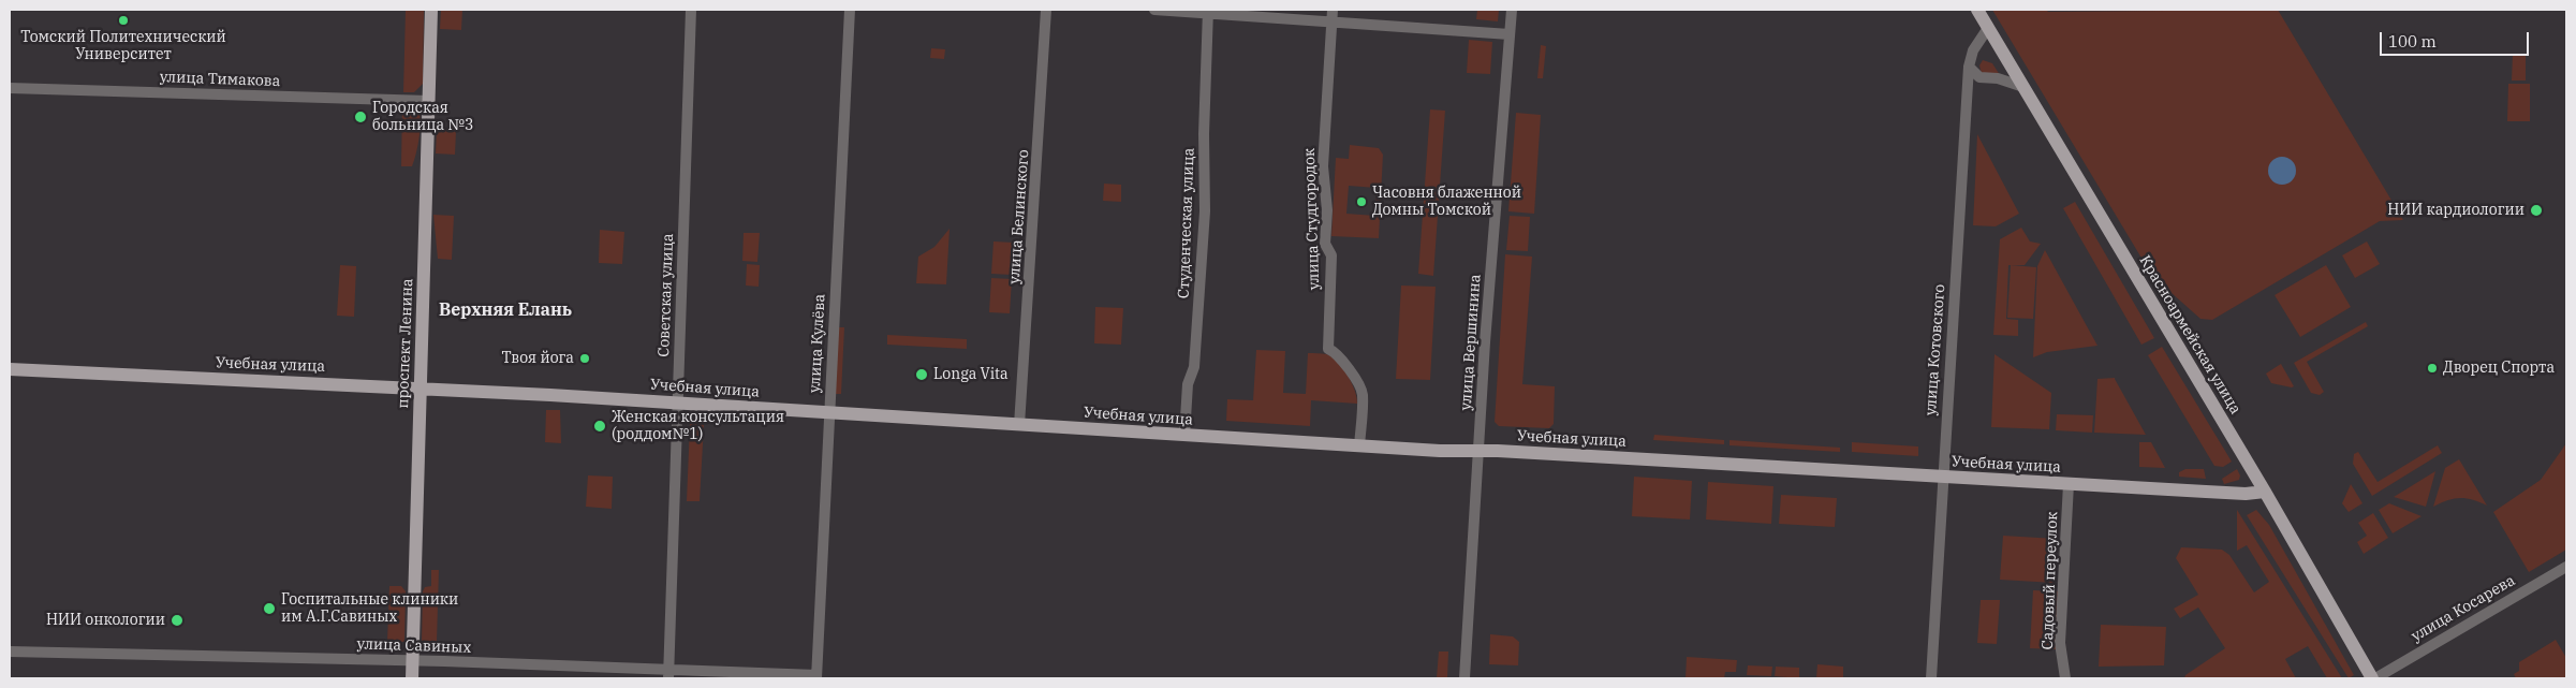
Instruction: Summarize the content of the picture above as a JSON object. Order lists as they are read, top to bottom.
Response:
{
  "streets": {
    "main road": ["Красноармейская улица", "проспект Ленина", "Учебная улица"],
    "street": [
      "улица Тимакова",
      "улица Белинского",
      "улица Студгородок",
      "Студенческая улица",
      "Советская улица",
      "улица Вершинина",
      "улица Кулёва",
      "улица Котовского",
      "Садовый переулок",
      "улица Косарева",
      "улица Савиных"
    ]
  },
  "crossings": [
    ["улица Тимакова", "проспект Ленина"],
    ["улица Белинского", "Учебная улица"],
    ["улица Студгородок", "Учебная улица"],
    ["Студенческая улица", "Учебная улица"],
    ["Советская улица", "Учебная улица"],
    ["Советская улица", "улица Савиных"],
    ["Красноармейская улица", "улица Котовского"],
    ["Красноармейская улица", "Учебная улица"],
    ["Красноармейская улица", "улица Косарева"],
    ["улица Вершинина", "Учебная улица"],
    ["проспект Ленина", "Учебная улица"],
    ["проспект Ленина", "улица Савиных"],
    ["улица Кулёва", "Учебная улица"],
    ["улица Кулёва", "улица Савиных"],
    ["улица Котовского", "Учебная улица"],
    ["Учебная улица", "Садовый переулок"]
  ],
  "districts": ["Верхняя Елань"],
  "places": [
    "Томский Политехнический Университет",
    "Городская больница №3",
    "Часовня блаженной Домны Томской",
    "НИИ кардиологии",
    "Твоя йога",
    "Дворец Спорта",
    "Longa Vita",
    "Женская консультация (роддом№1)",
    "Госпитальные клиники им А.Г.Савиных",
    "НИИ онкологии"
  ],
  "scale_bar": "100 m"
}
